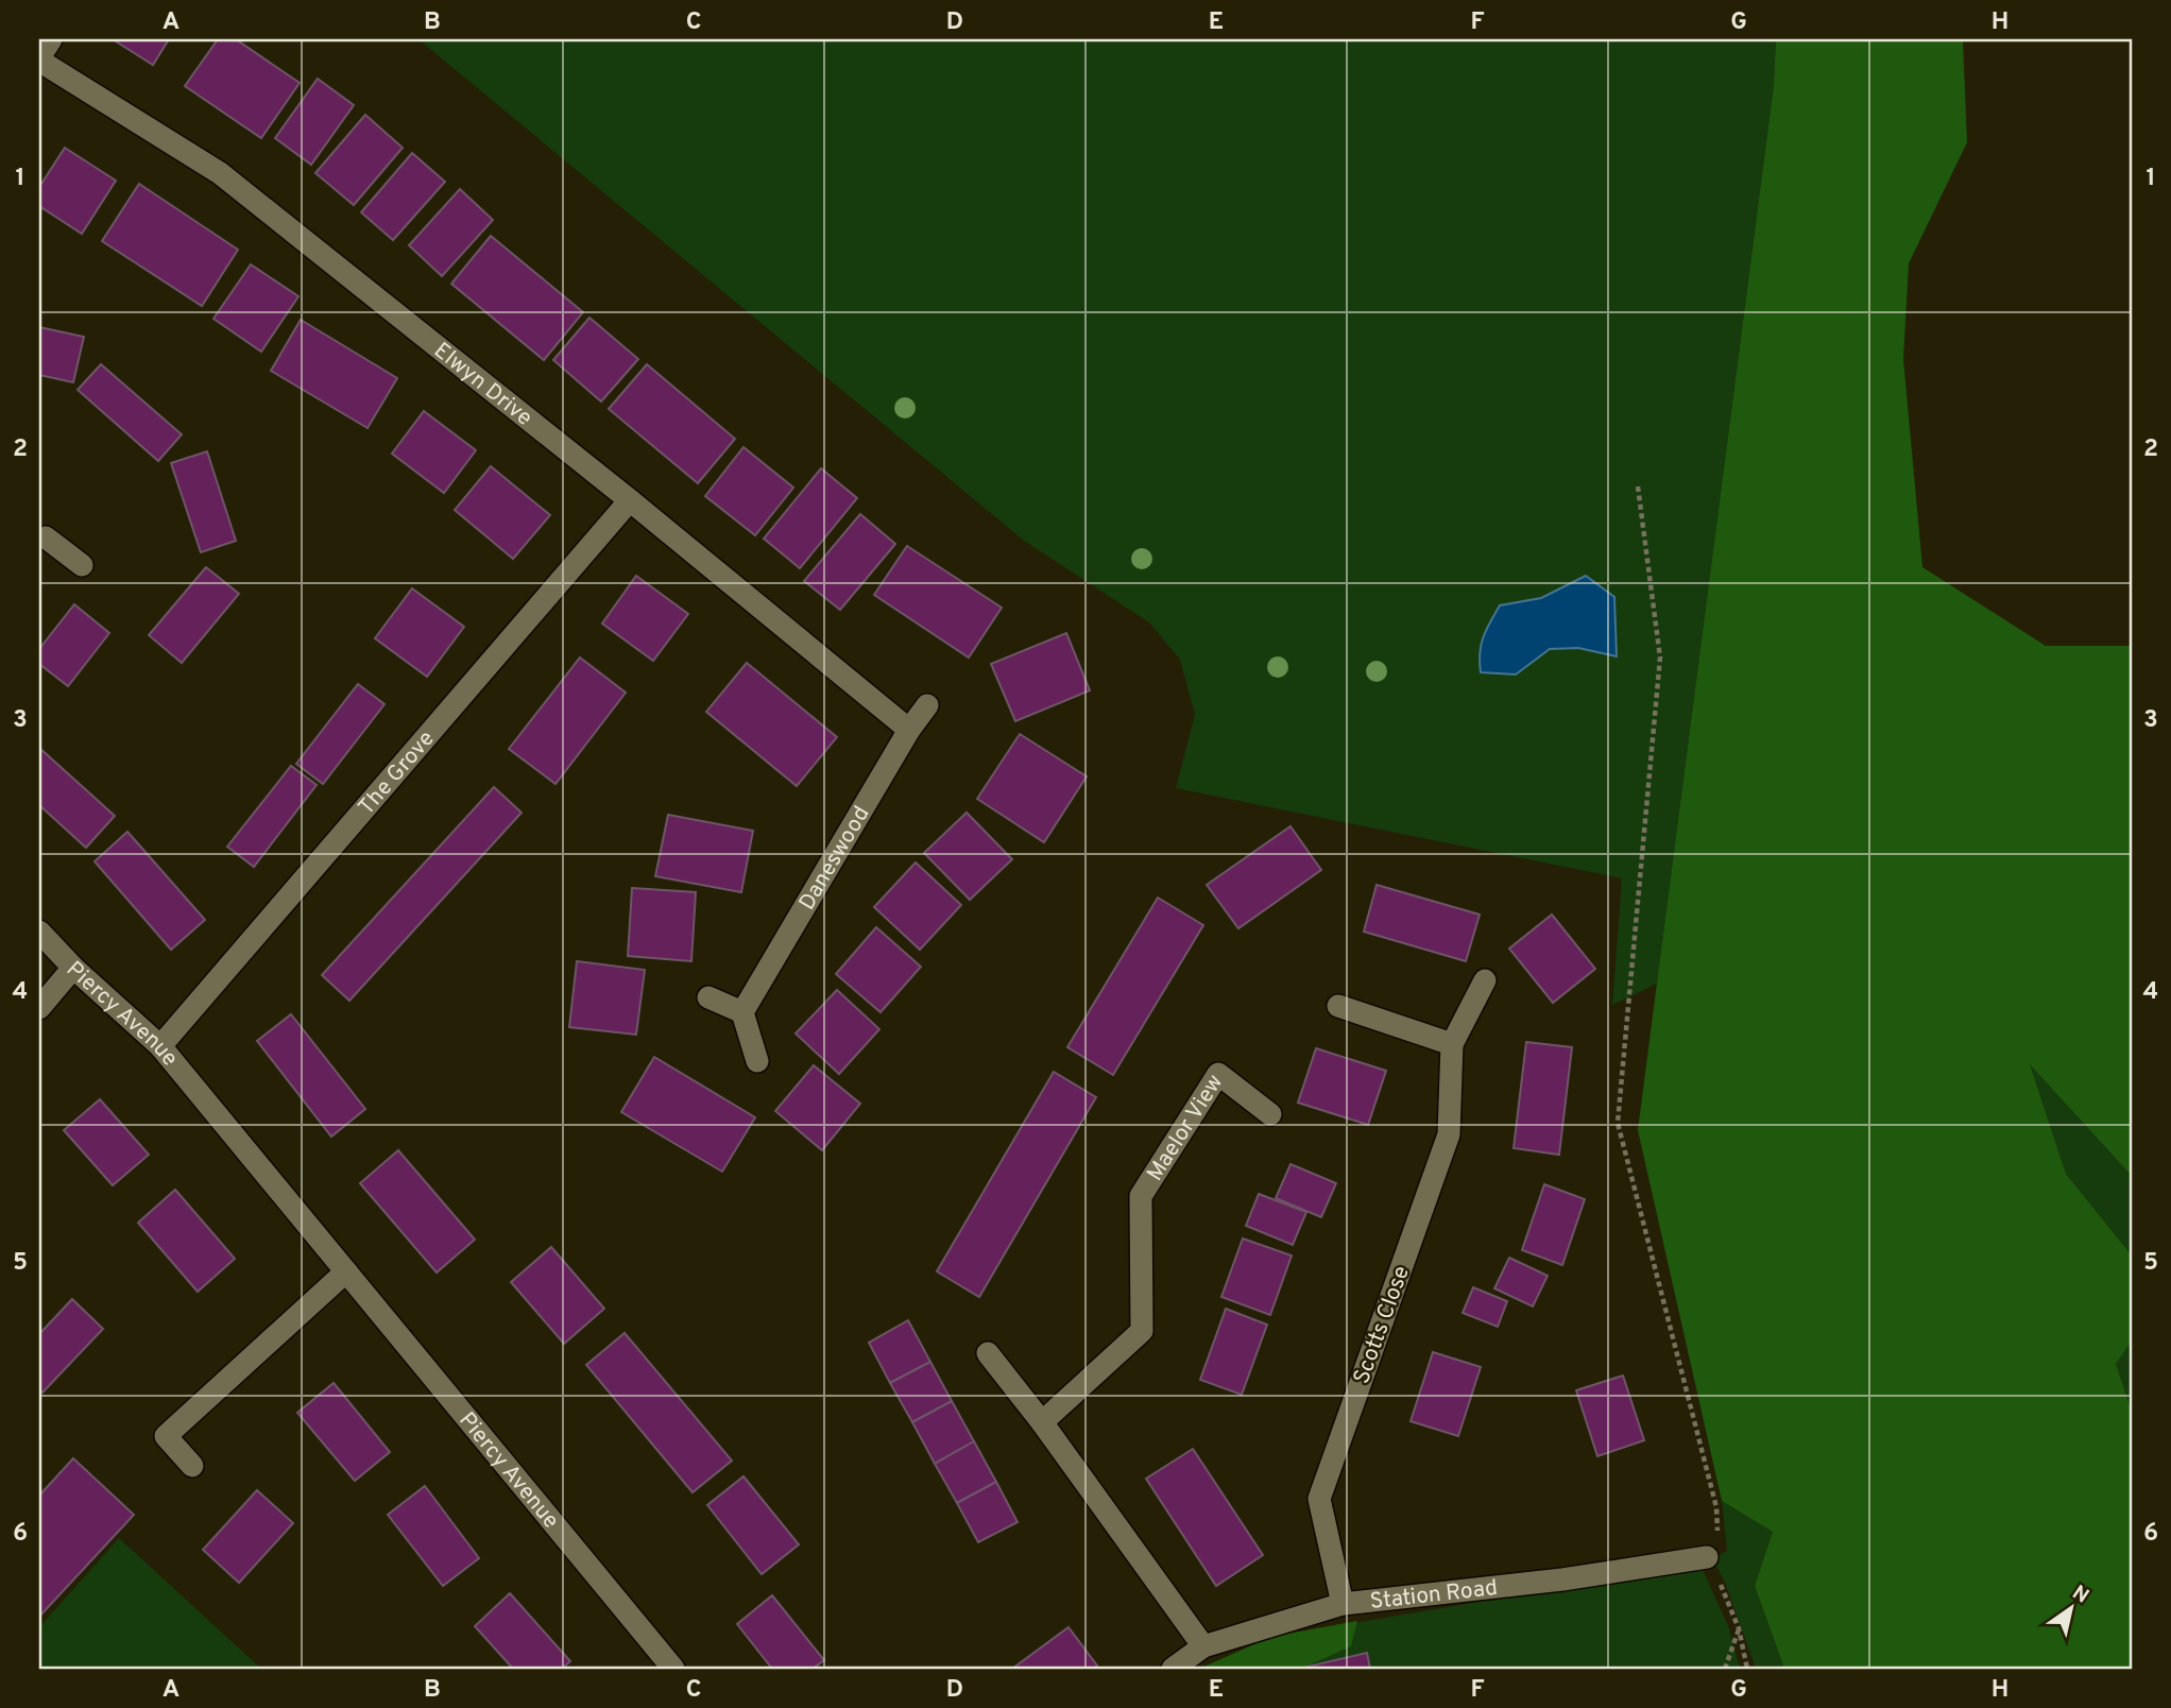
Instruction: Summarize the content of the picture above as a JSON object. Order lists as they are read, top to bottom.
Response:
{
  "streets": {
    "street": [
      "Elwyn Drive",
      "The Grove",
      "Daneswood",
      "Piercy Avenue",
      "Maelor View",
      "Scotts Close",
      "Station Road"
    ]
  },
  "crossings": [
    ["Elwyn Drive", "The Grove"],
    ["Elwyn Drive", "Daneswood"],
    ["The Grove", "Piercy Avenue"],
    ["Scotts Close", "Station Road"]
  ],
  "north": "top right",
  "grid": {
    "columns": [
      "A",
      "B",
      "C",
      "D",
      "E",
      "F",
      "G",
      "H"
    ],
    "rows": [
      "1",
      "2",
      "3",
      "4",
      "5",
      "6"
    ]
  }
}
